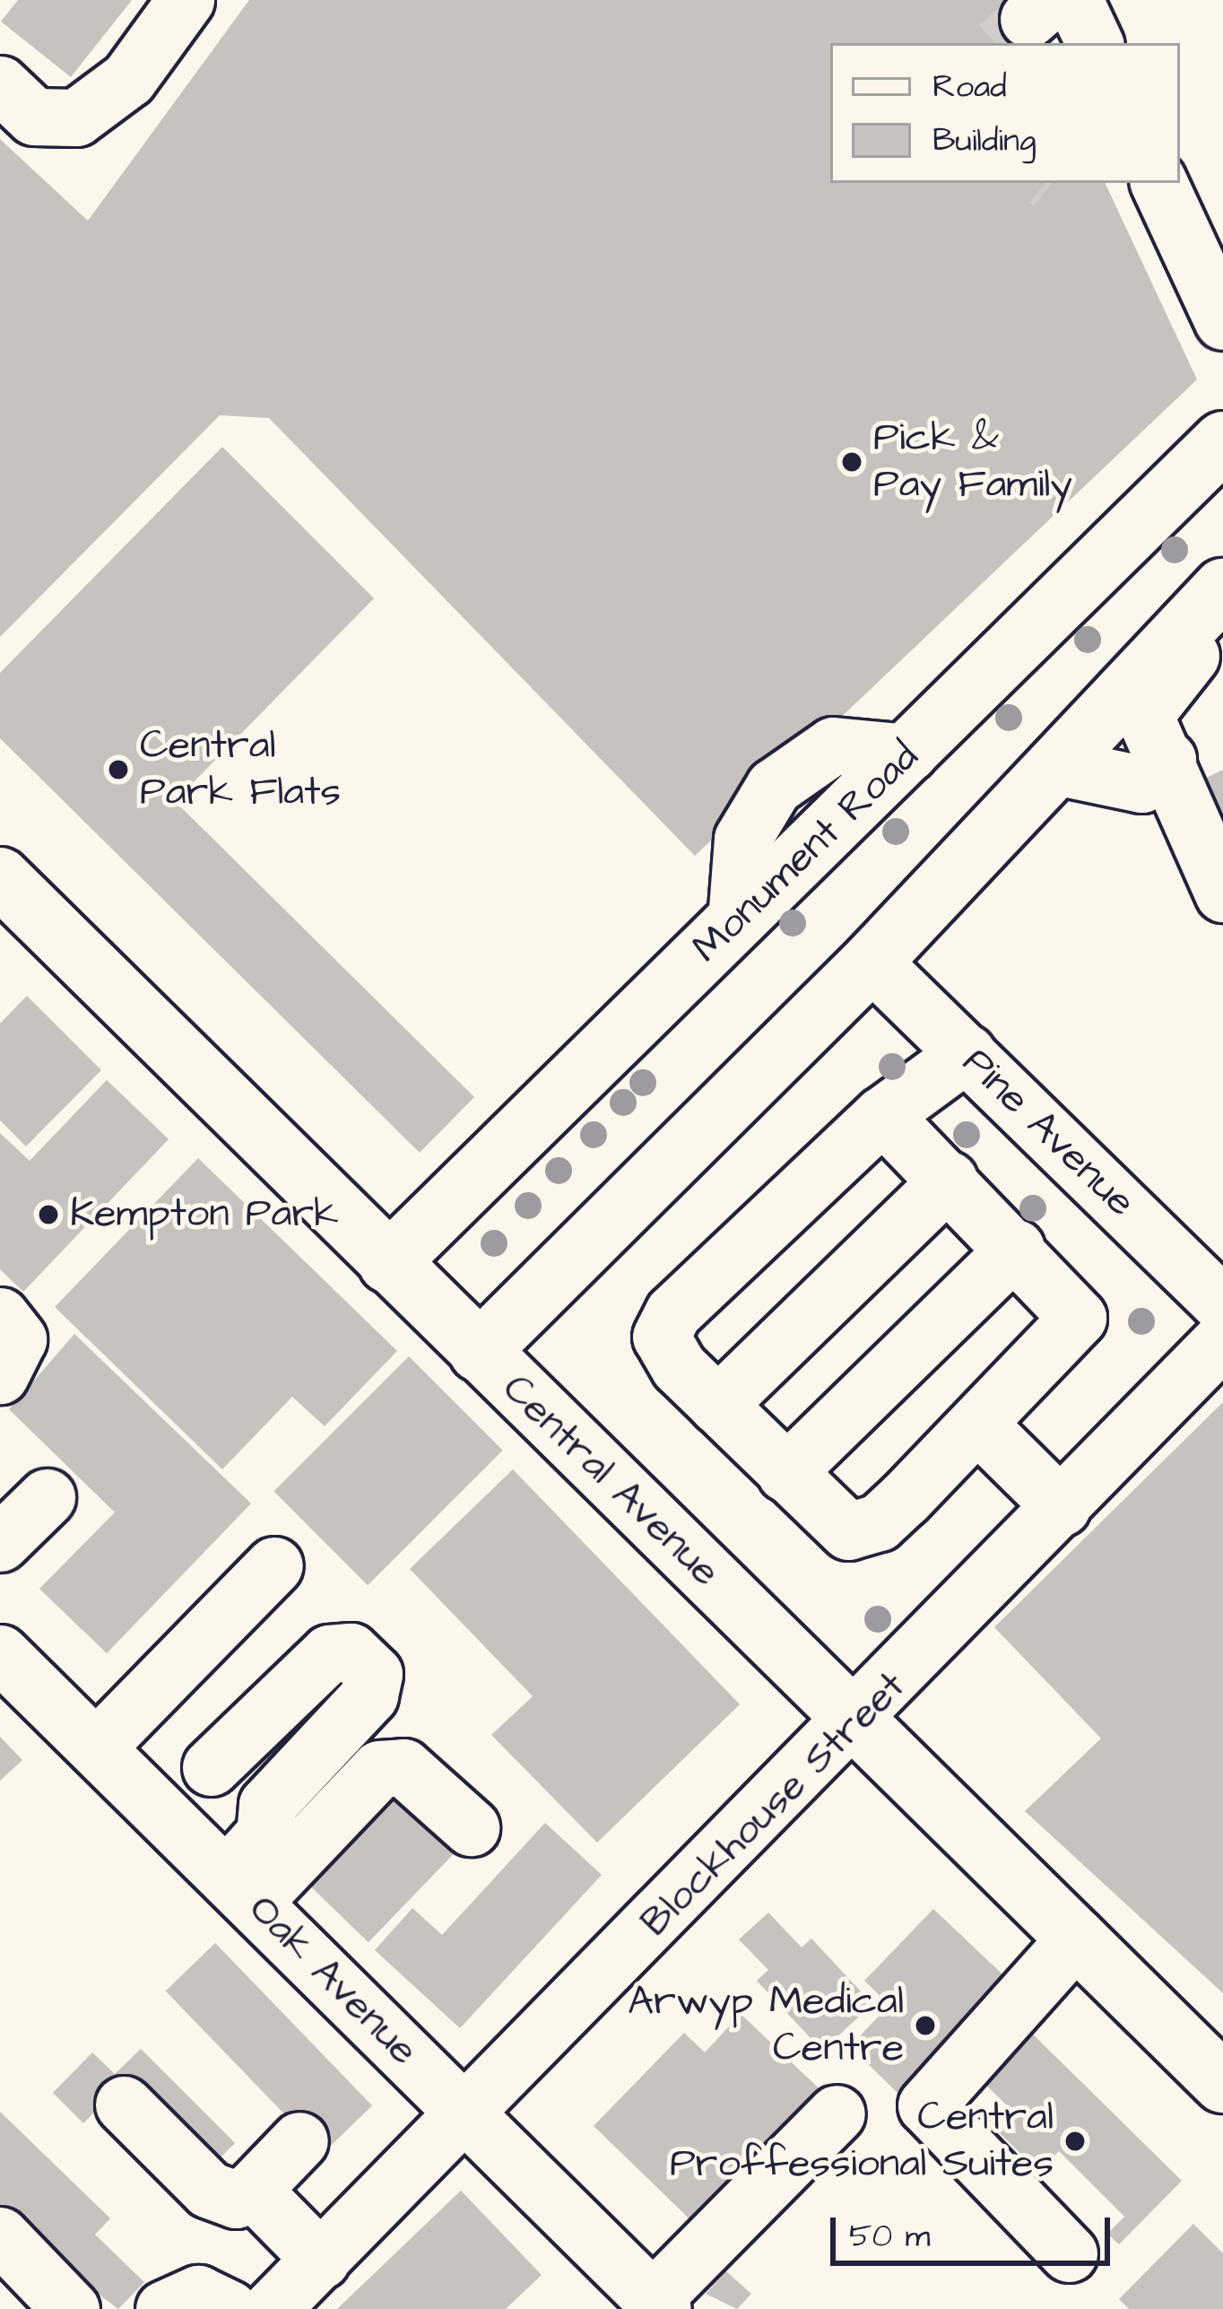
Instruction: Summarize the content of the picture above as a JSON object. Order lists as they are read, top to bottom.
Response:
{
  "streets": {
    "main road": ["Monument Road", "Central Avenue"],
    "street": ["Pine Avenue", "Blockhouse Street", "Oak Avenue"]
  },
  "crossings": [
    ["Monument Road", "Central Avenue"],
    ["Central Avenue", "Blockhouse Street"],
    ["Blockhouse Street", "Oak Avenue"]
  ],
  "places": [
    "Pick & Pay Family",
    "Central Park Flats",
    "Kempton Park",
    "Arwyp Medical Centre",
    "Central Proffessional Suites"
  ],
  "legend": ["Road", "Building"],
  "scale_bar": "50 m"
}
